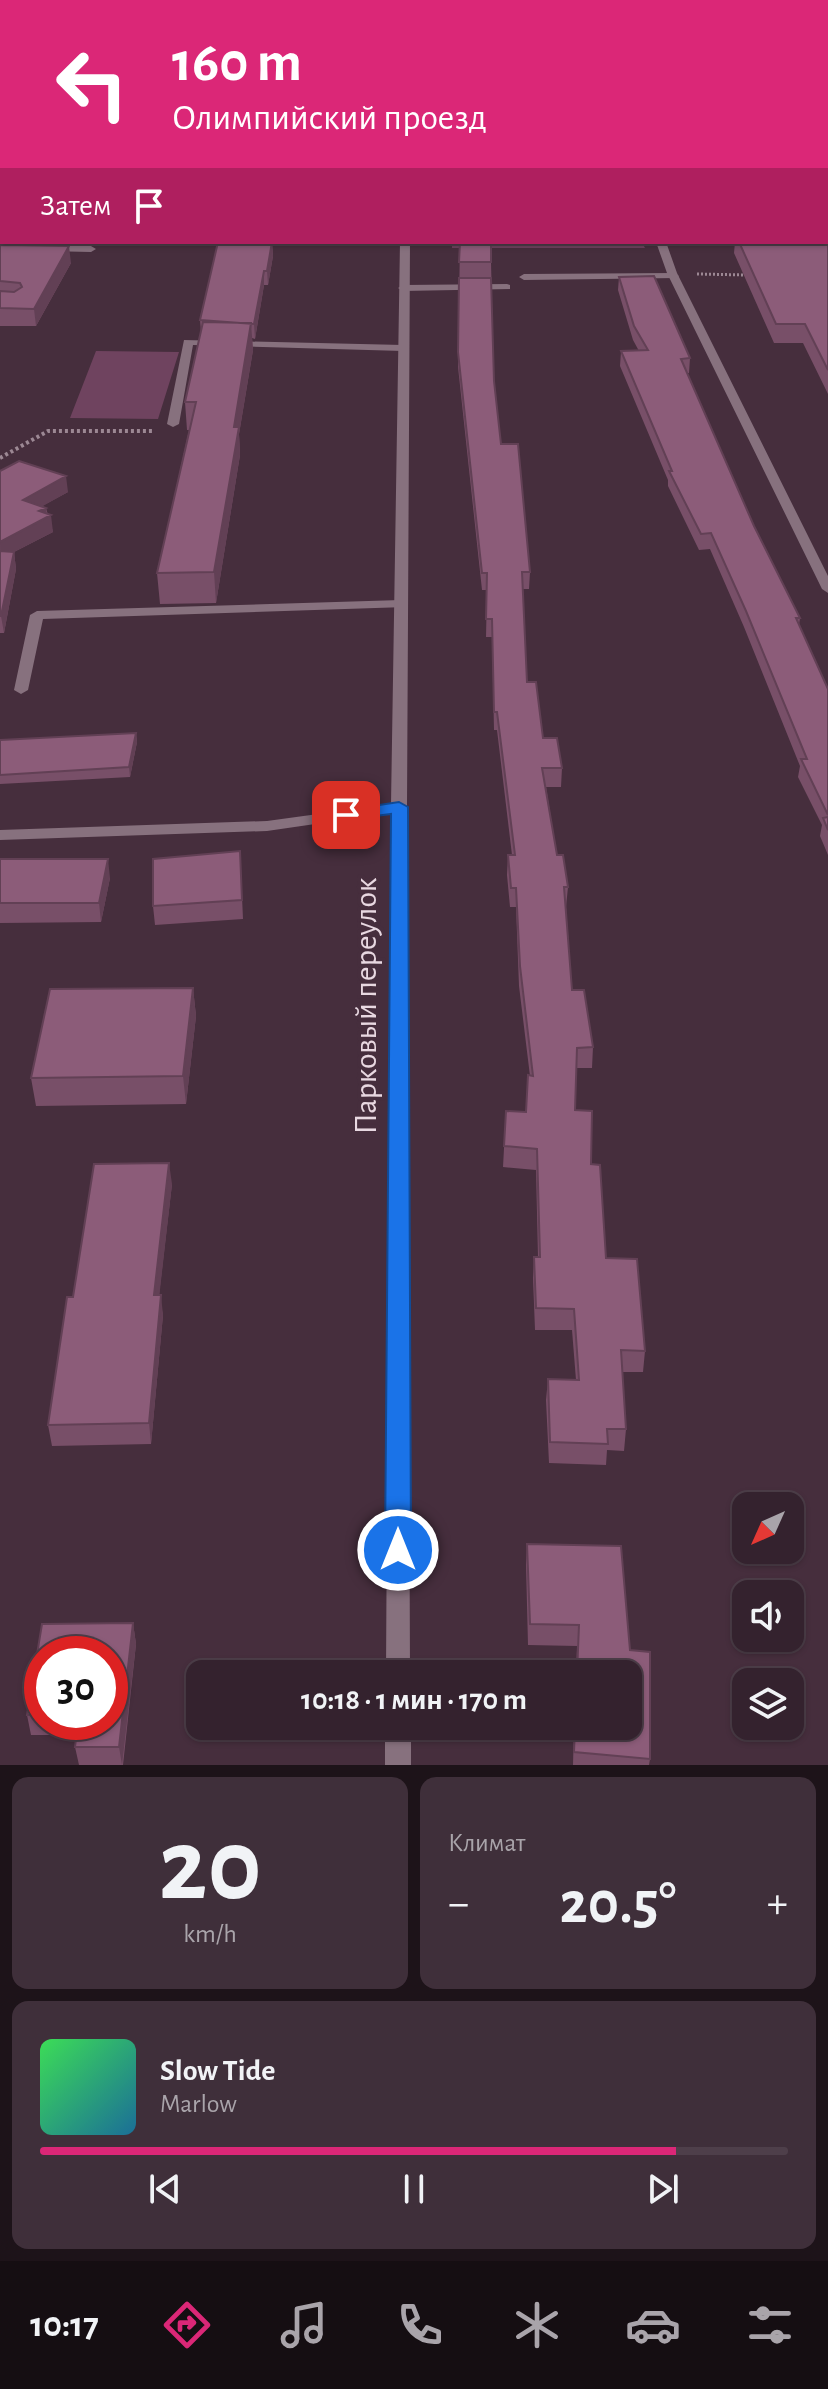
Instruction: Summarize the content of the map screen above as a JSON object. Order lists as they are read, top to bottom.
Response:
{
  "streets": {
    "street": ["Парковый переулок"]
  },
  "north": "bottom left",
  "page": {
    "turn": ["160 m", "Олимпийский проезд"],
    "then": "Затем",
    "limit": "30",
    "trip": "10:18 · 1 мин · 170 m",
    "tile": [
      ["20", "km/h"],
      "Климат"
    ],
    "heat": ["−", "20.5°", "+"],
    "song": ["Slow Tide", "Marlow"],
    "tabs": "10:17"
  }
}
